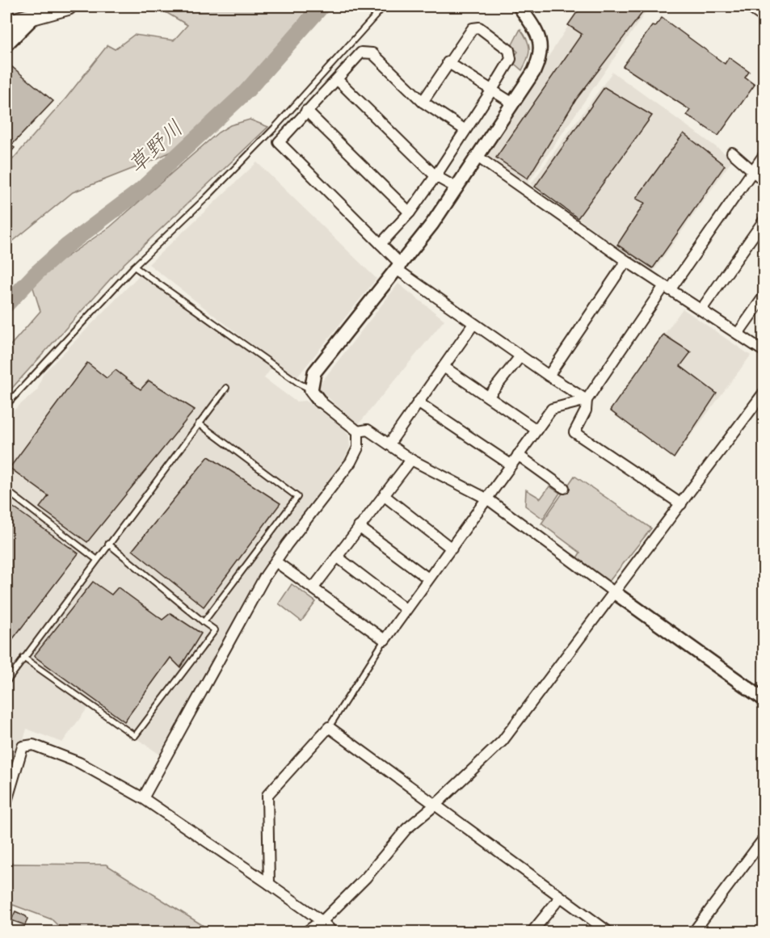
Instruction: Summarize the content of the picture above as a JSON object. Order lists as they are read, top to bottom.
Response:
{
  "water": ["草野川"]
}
